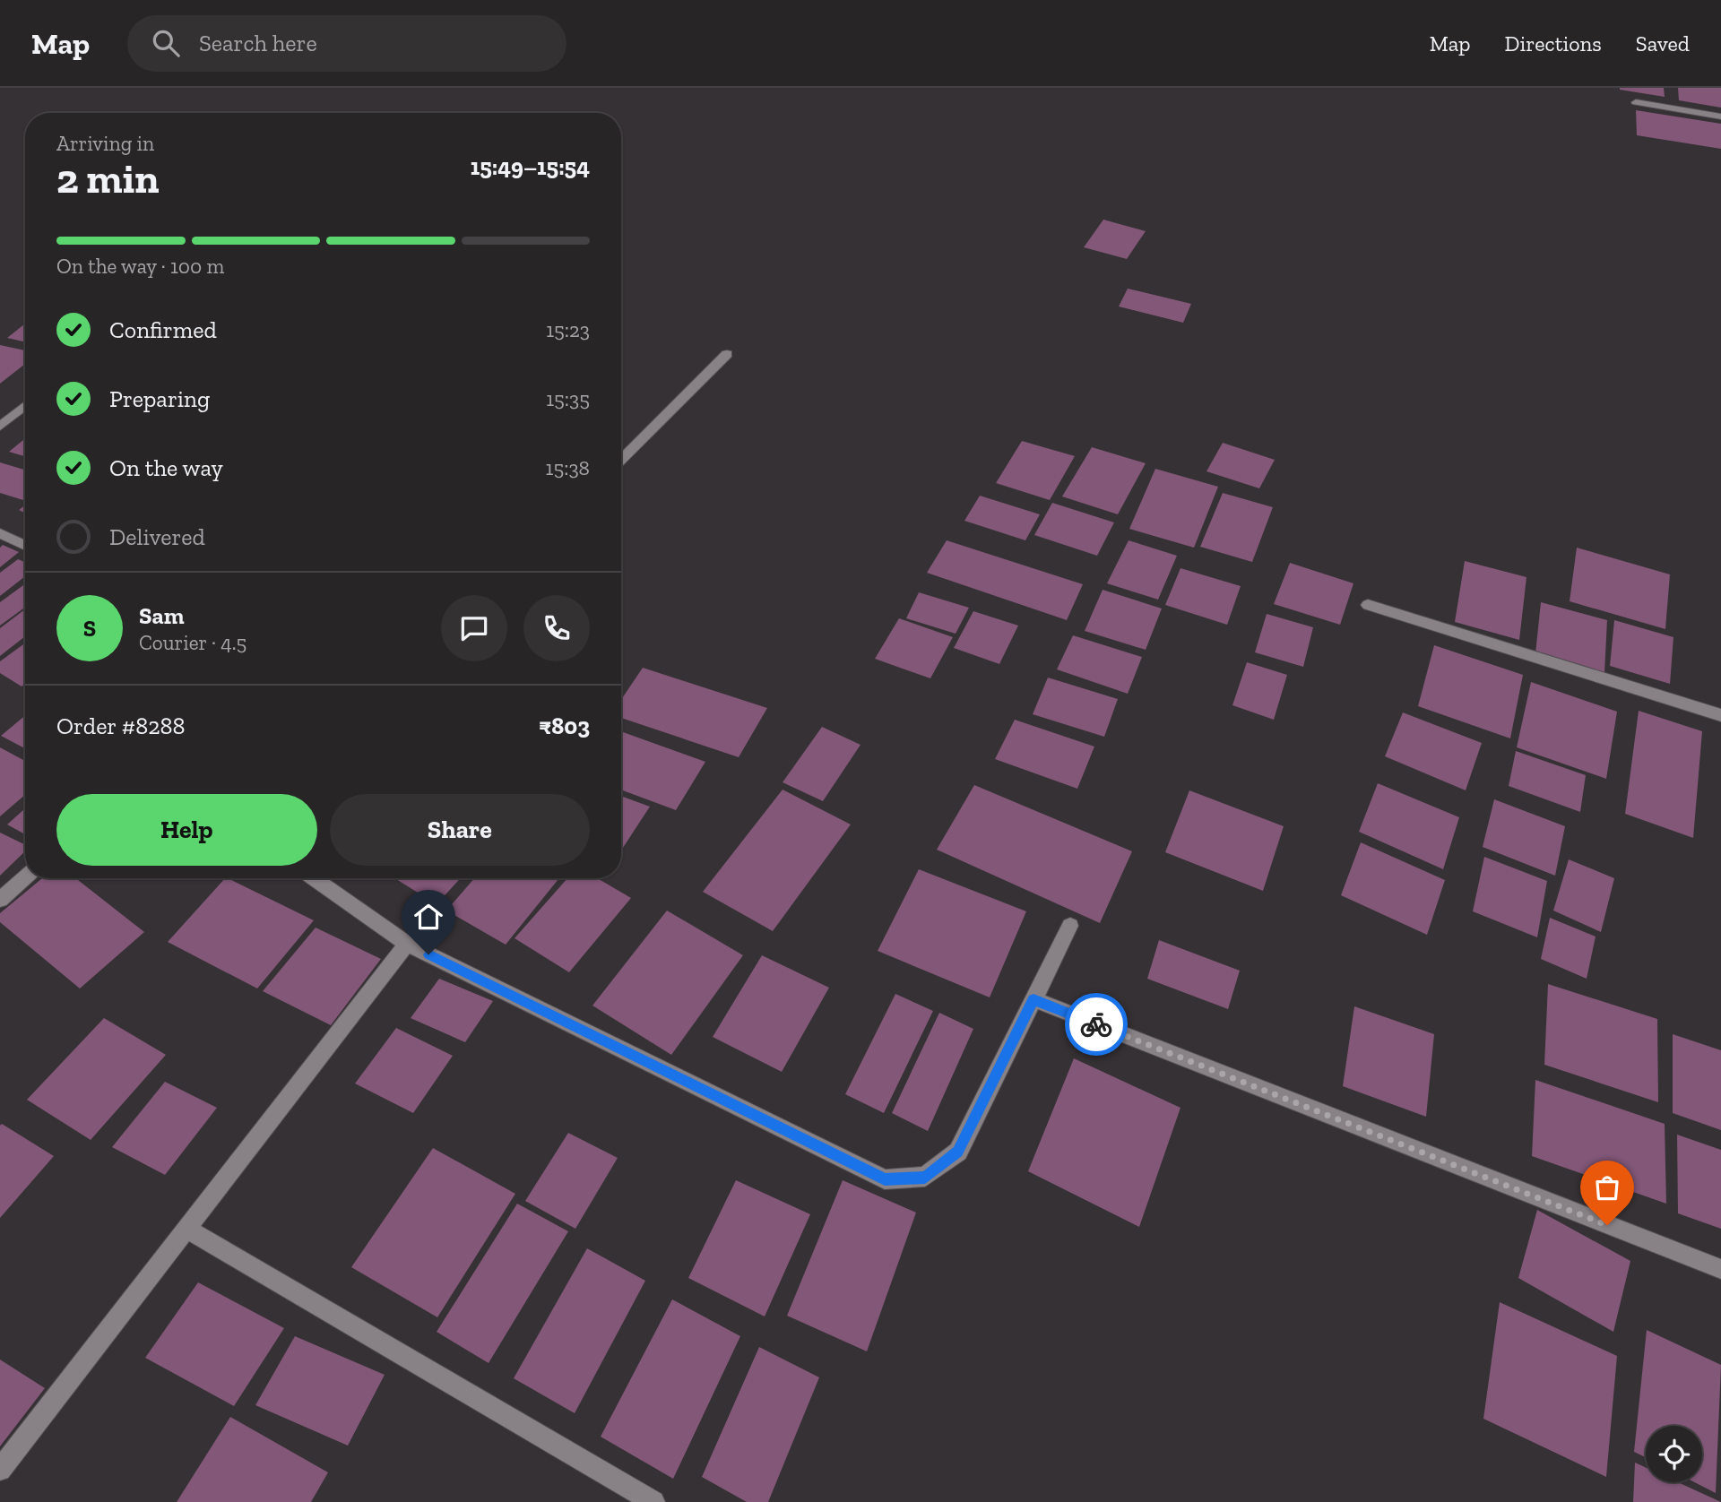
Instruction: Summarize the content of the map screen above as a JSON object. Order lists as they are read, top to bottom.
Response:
{
  "page": {
    "header": "Map",
    "search": "Search here",
    "nav": ["Map", "Directions", "Saved"],
    "heading": ["2 min", "Arriving in", "15:49–15:54"],
    "panel": [
      "Sam",
      "Courier · 4.5",
      "Order #8288",
      "₹803"
    ],
    "bar": "On the way · 100 m",
    "list": [
      ["Confirmed", "15:23"],
      ["Preparing", "15:35"],
      ["On the way", "15:38"],
      "Delivered"
    ],
    "round": "S",
    "buttons": ["Help", "Share"]
  }
}
